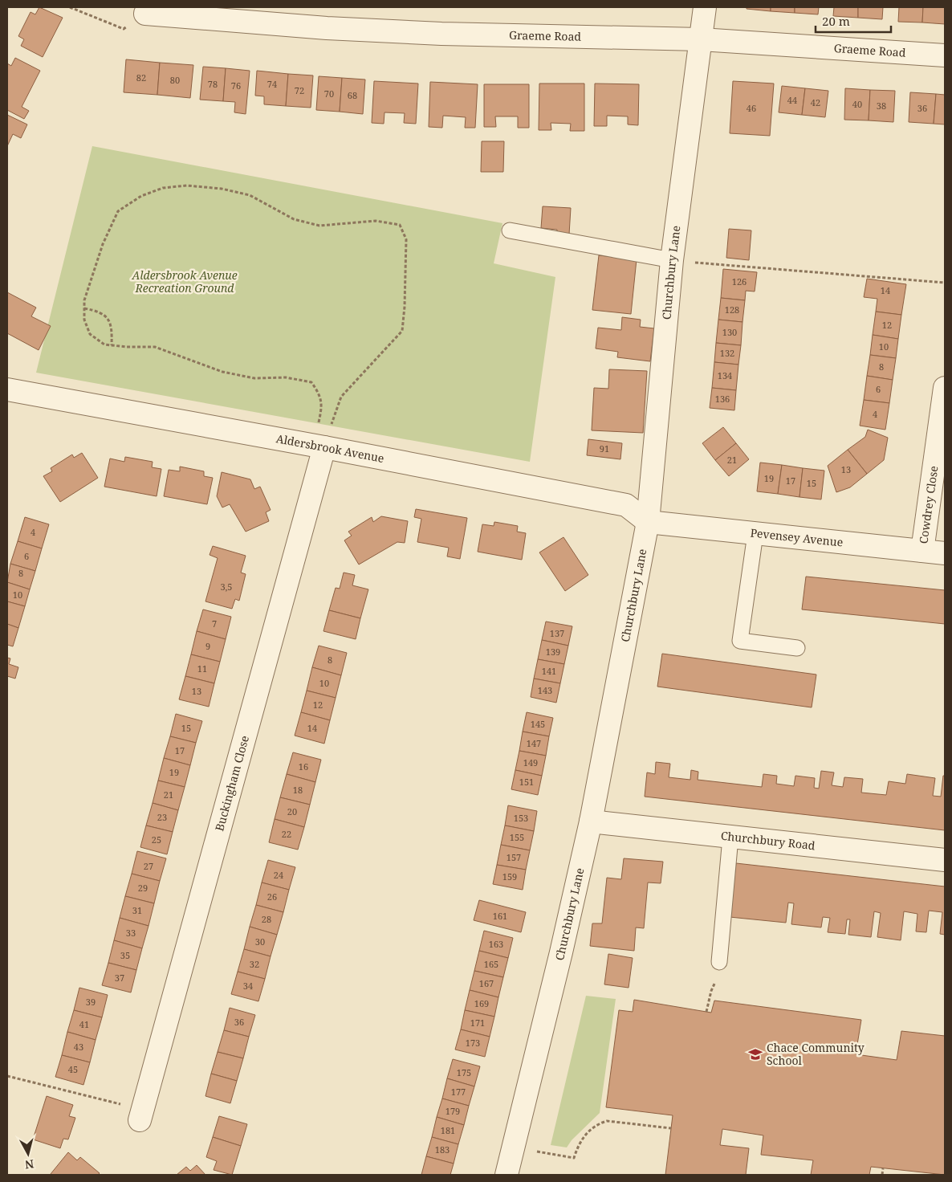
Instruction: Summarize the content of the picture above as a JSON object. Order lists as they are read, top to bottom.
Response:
{
  "streets": {
    "street": [
      "Graeme Road",
      "Churchbury Lane",
      "Aldersbrook Avenue",
      "Cowdrey Close",
      "Pevensey Avenue",
      "Buckingham Close",
      "Churchbury Road"
    ]
  },
  "crossings": [
    ["Graeme Road", "Churchbury Lane"],
    ["Churchbury Lane", "Aldersbrook Avenue"],
    ["Churchbury Lane", "Pevensey Avenue"],
    ["Churchbury Lane", "Churchbury Road"],
    ["Aldersbrook Avenue", "Pevensey Avenue"],
    ["Aldersbrook Avenue", "Buckingham Close"],
    ["Cowdrey Close", "Pevensey Avenue"]
  ],
  "parks": ["Aldersbrook Avenue Recreation Ground"],
  "places": {
    "school or university": ["Chace Community School"]
  },
  "house_numbers": [
    "82",
    "80",
    "78",
    "74",
    "76",
    "72",
    "70",
    "68",
    "44",
    "42",
    "40",
    "38",
    "46",
    "36",
    "126",
    "14",
    "128",
    "12",
    "130",
    "10",
    "132",
    "8",
    "134",
    "6",
    "136",
    "4",
    "91",
    "21",
    "13",
    "19",
    "17",
    "15",
    "4",
    "6",
    "8",
    "3,5",
    "10",
    "7",
    "137",
    "9",
    "139",
    "8",
    "11",
    "141",
    "10",
    "143",
    "13",
    "12",
    "145",
    "15",
    "14",
    "147",
    "17",
    "149",
    "16",
    "19",
    "151",
    "18",
    "21",
    "20",
    "23",
    "153",
    "22",
    "155",
    "25",
    "157",
    "27",
    "24",
    "159",
    "29",
    "26",
    "31",
    "161",
    "28",
    "33",
    "30",
    "163",
    "35",
    "32",
    "165",
    "37",
    "167",
    "34",
    "39",
    "169",
    "36",
    "171",
    "41",
    "173",
    "43",
    "45",
    "175",
    "177",
    "179",
    "181",
    "183"
  ],
  "scale_bar": "20 m",
  "north": "bottom"
}
